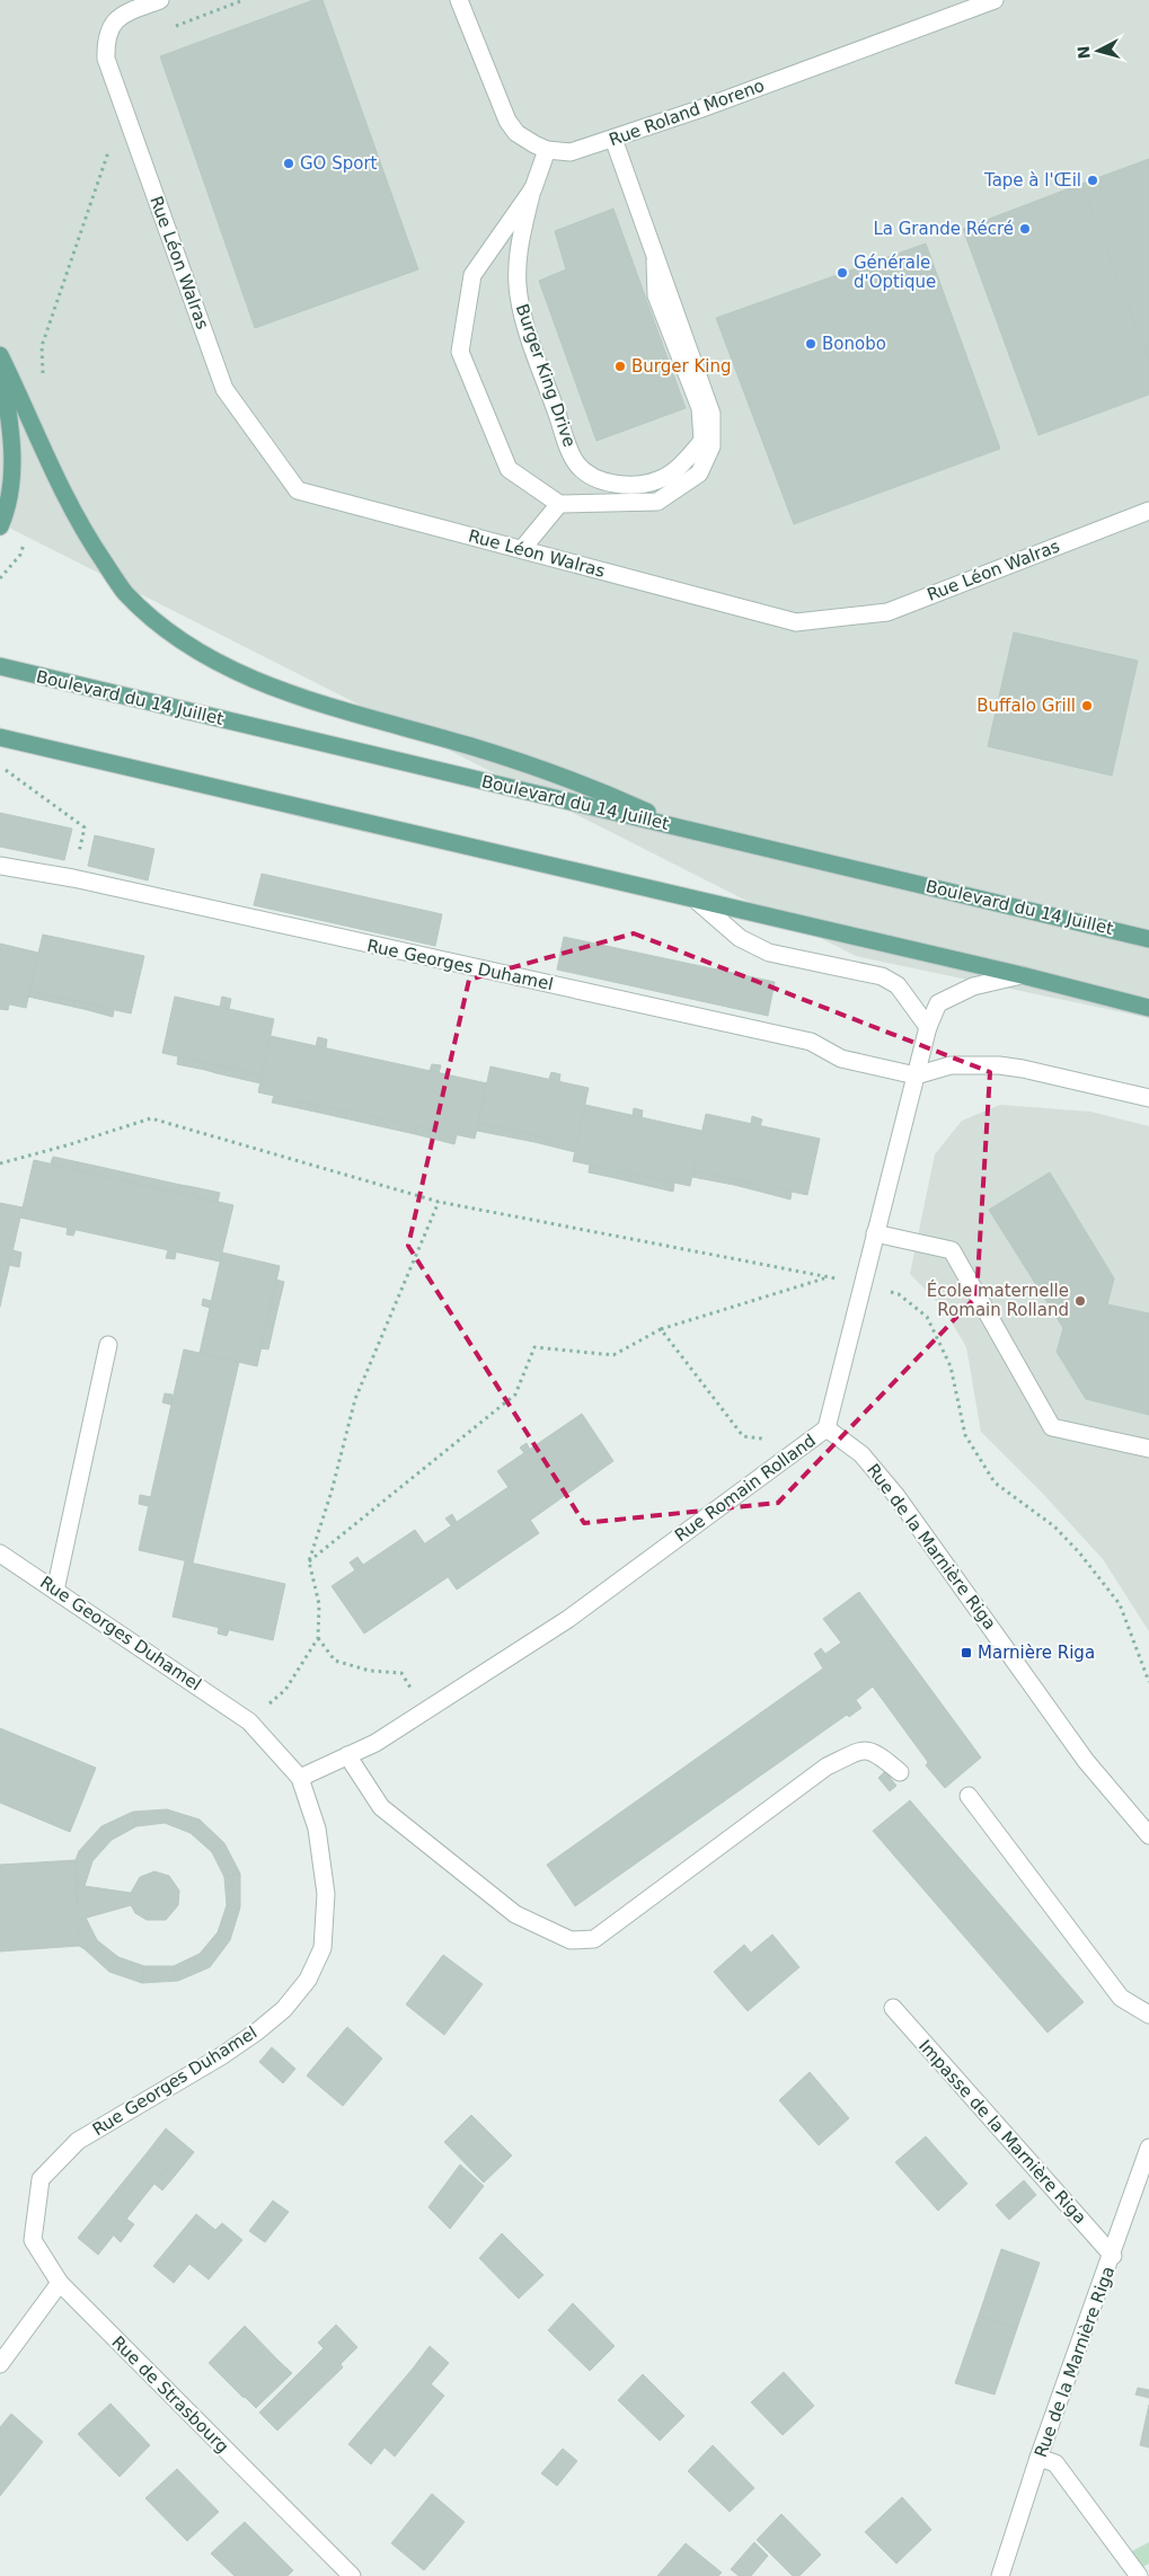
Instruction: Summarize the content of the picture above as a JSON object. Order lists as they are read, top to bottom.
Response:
{
  "streets": {
    "main road": ["Boulevard du 14 Juillet"],
    "street": [
      "Rue Roland Moreno",
      "Rue Léon Walras",
      "Burger King Drive",
      "Rue Georges Duhamel",
      "Rue Romain Rolland",
      "Rue de la Marnière Riga",
      "Impasse de la Marnière Riga",
      "Rue de Strasbourg"
    ]
  },
  "crossings": [
    ["Rue Georges Duhamel", "Rue Romain Rolland"],
    ["Rue Georges Duhamel", "Rue de Strasbourg"],
    ["Rue Romain Rolland", "Rue de la Marnière Riga"],
    ["Rue de la Marnière Riga", "Impasse de la Marnière Riga"]
  ],
  "places": {
    "other": [
      "GO Sport",
      "Tape à l'Œil",
      "La Grande Récré",
      "Générale d'Optique",
      "Bonobo",
      "Burger King",
      "Buffalo Grill",
      "École maternelle Romain Rolland"
    ],
    "transit": ["Marnière Riga"]
  },
  "north": "left"
}
